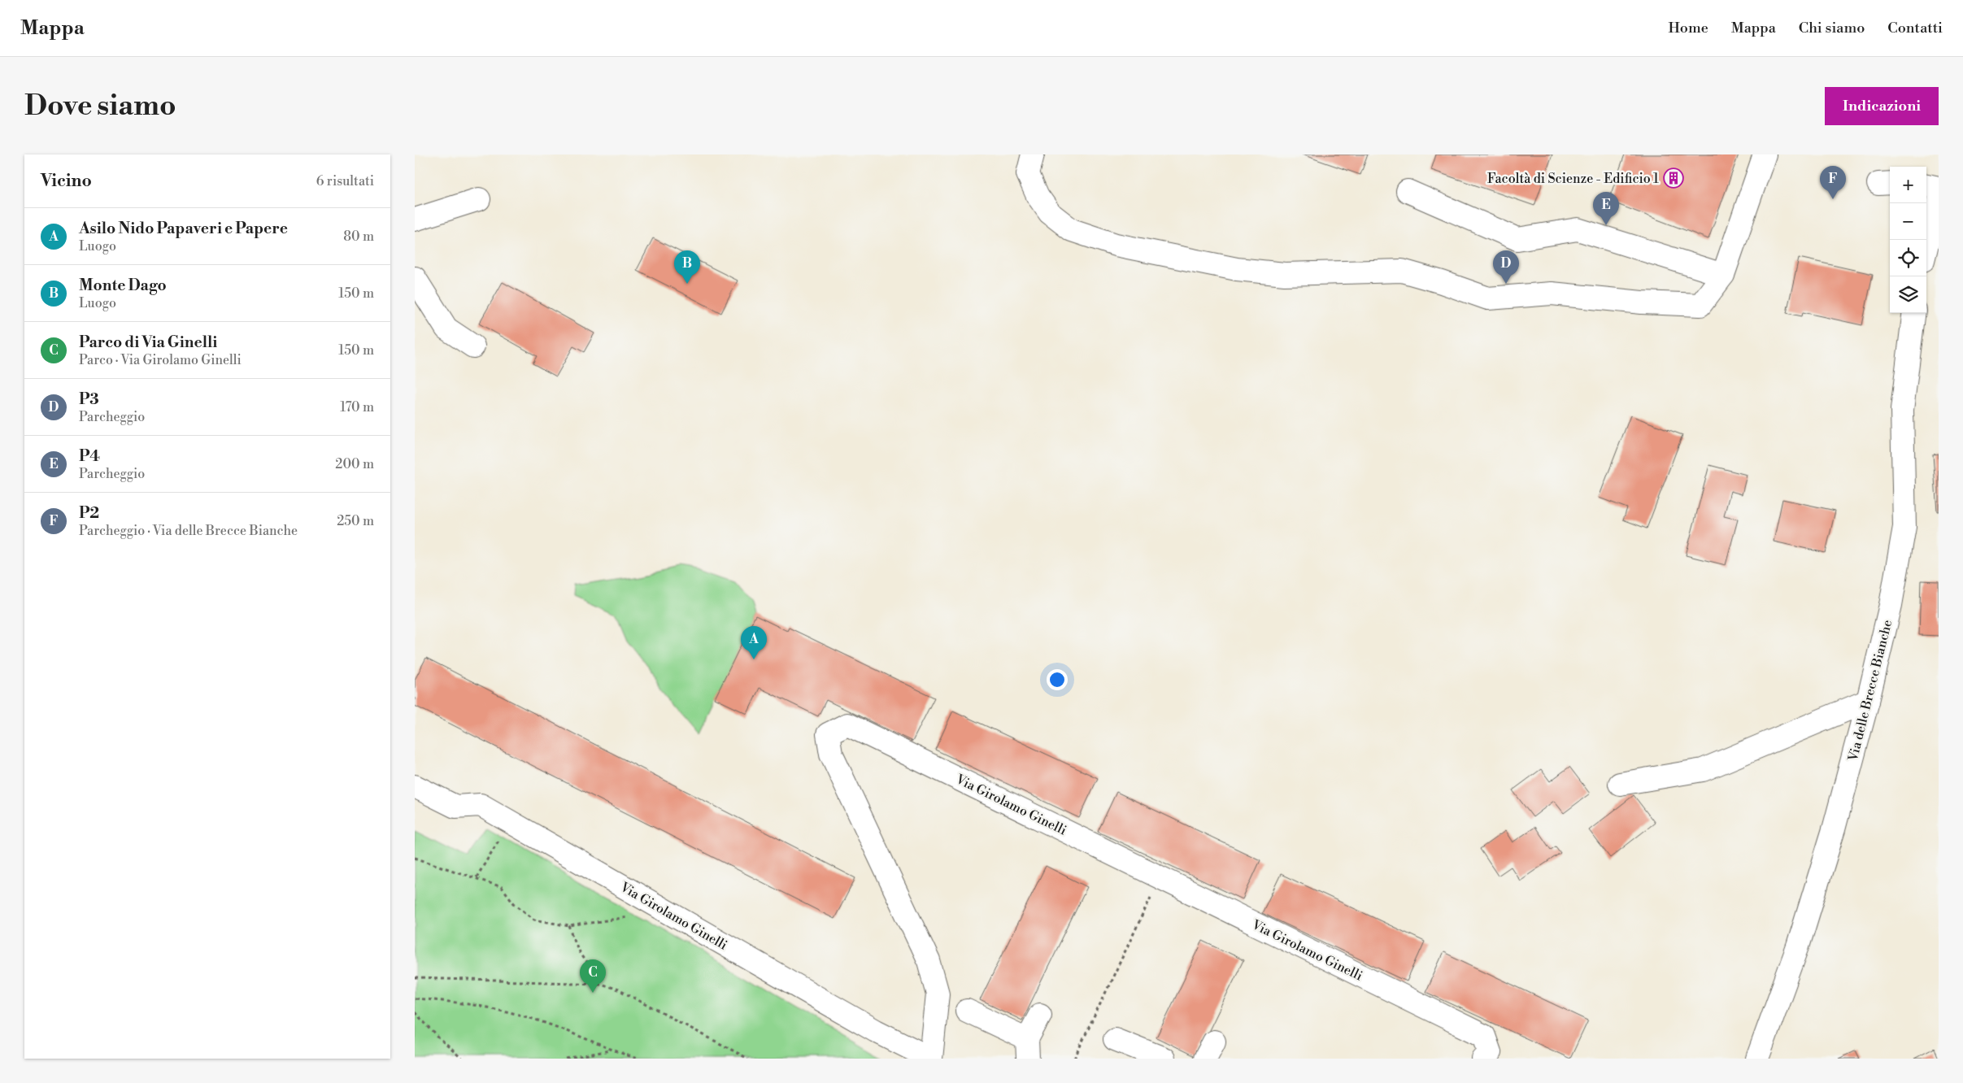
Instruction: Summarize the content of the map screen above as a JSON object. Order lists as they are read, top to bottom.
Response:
{
  "streets": {
    "street": ["Via delle Brecce Bianche", "Via Girolamo Ginelli"]
  },
  "places": {
    "building": ["Facoltà di Scienze - Edificio 1"]
  },
  "page": {
    "header": "Mappa",
    "nav": [
      "Home",
      "Mappa",
      "Chi siamo",
      "Contatti"
    ],
    "buttons": "Indicazioni",
    "title": "Dove siamo",
    "heading": ["Vicino", "6 risultati"],
    "pins": [
      "F",
      "E",
      "B",
      "D",
      "A",
      "C"
    ],
    "map_buttons": ["+", "−"],
    "list": [
      {
        "mark": "A",
        "name": "Asilo Nido Papaveri e Papere",
        "note": "Luogo",
        "value": "80 m"
      },
      {
        "mark": "B",
        "name": "Monte Dago",
        "note": "Luogo",
        "value": "150 m"
      },
      {
        "mark": "C",
        "name": "Parco di Via Ginelli",
        "note": "Parco · Via Girolamo Ginelli",
        "value": "150 m"
      },
      {
        "mark": "D",
        "name": "P3",
        "note": "Parcheggio",
        "value": "170 m"
      },
      {
        "mark": "E",
        "name": "P4",
        "note": "Parcheggio",
        "value": "200 m"
      },
      {
        "mark": "F",
        "name": "P2",
        "note": "Parcheggio · Via delle Brecce Bianche",
        "value": "250 m"
      }
    ]
  }
}
